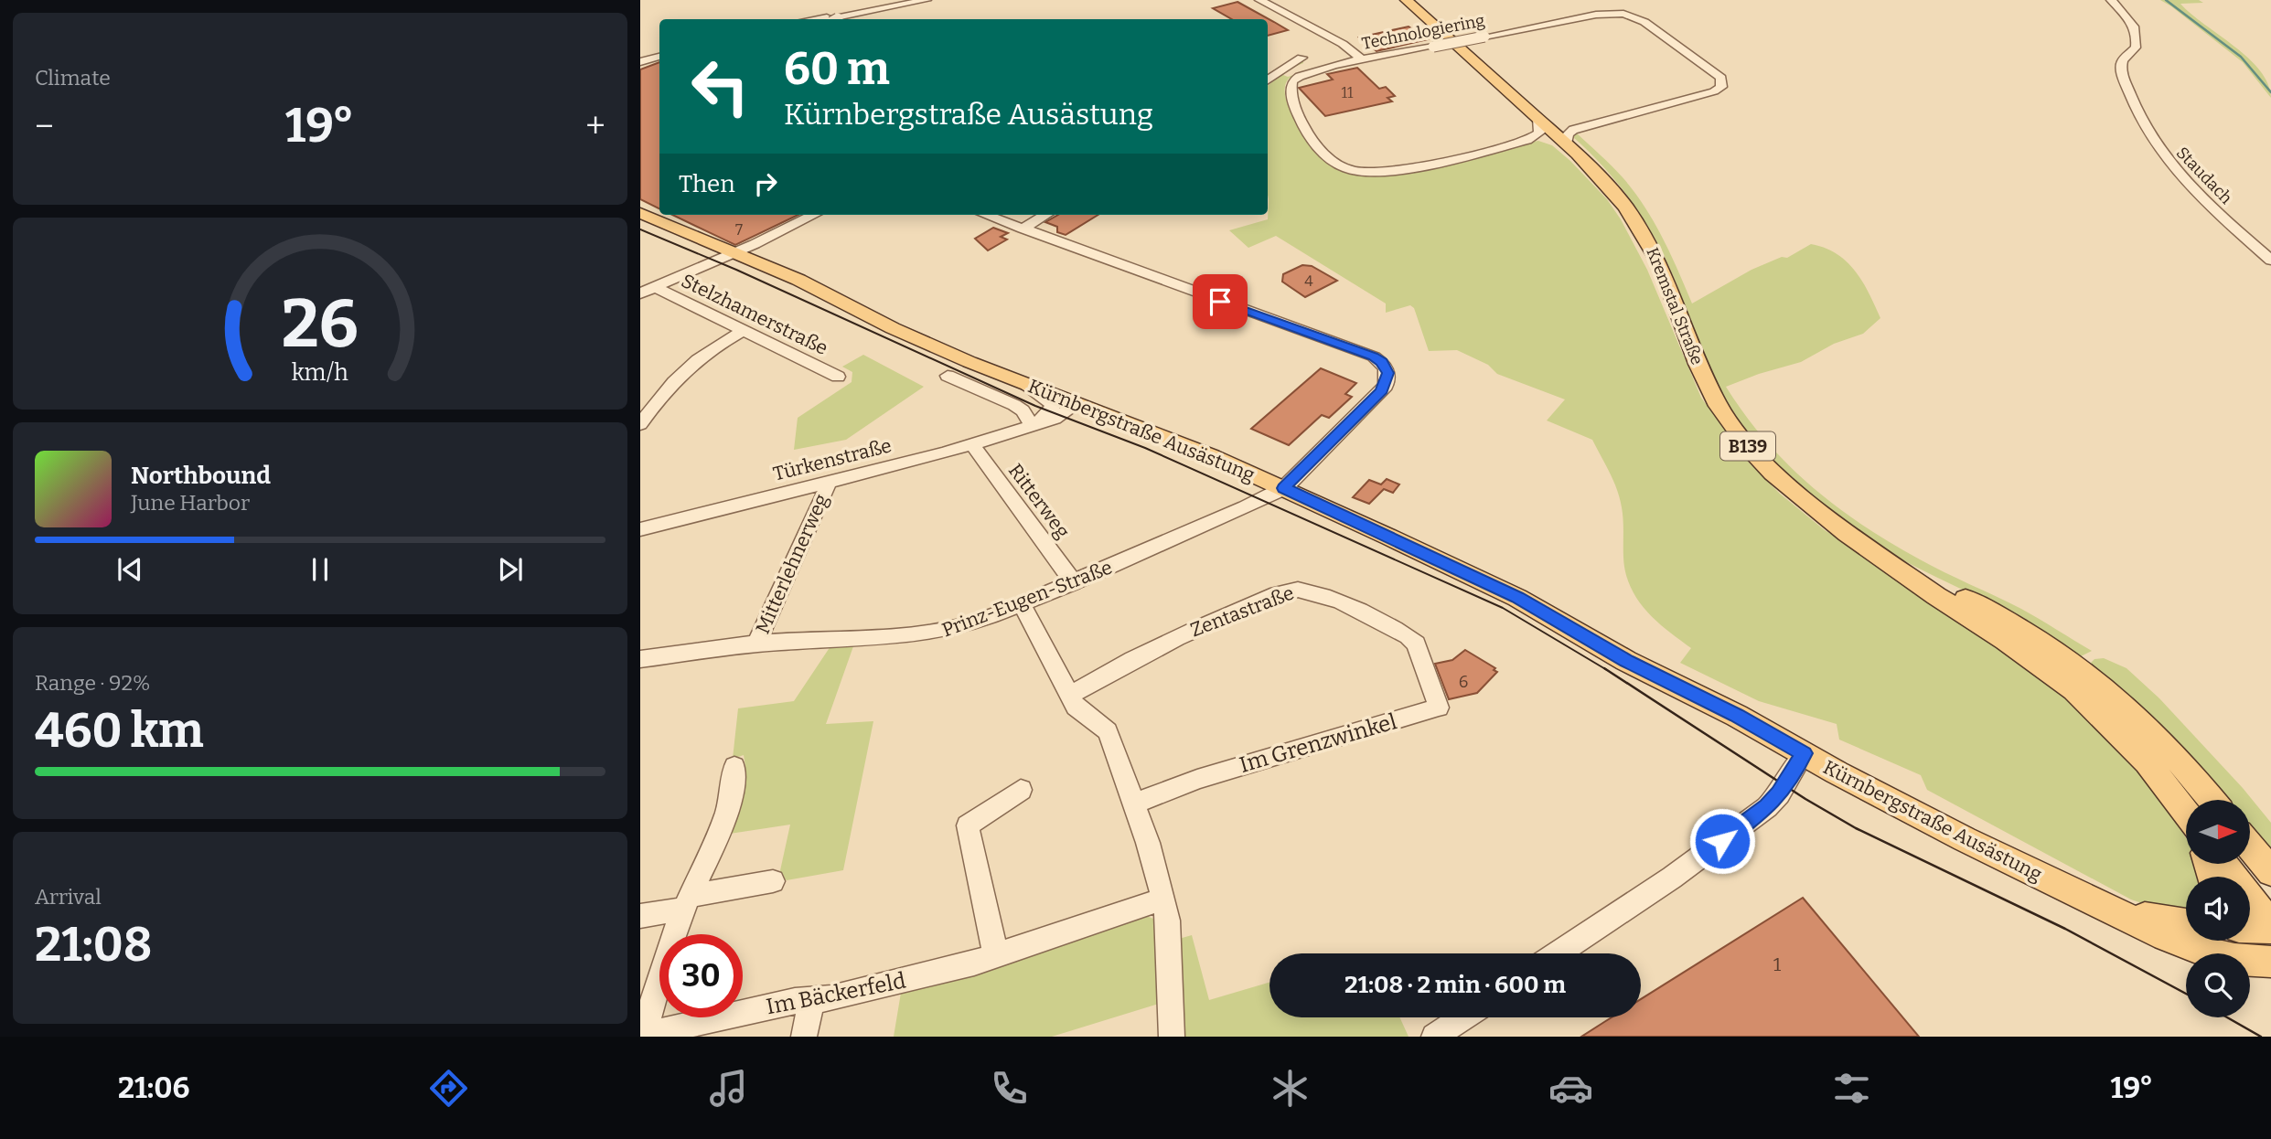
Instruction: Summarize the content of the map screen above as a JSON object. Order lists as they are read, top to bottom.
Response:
{
  "streets": {
    "main road": ["Kremstal Straße", "Kürnbergstraße Ausästung", "B139"],
    "street": [
      "Technologiering",
      "Staudach",
      "Stelzhamerstraße",
      "Türkenstraße",
      "Ritterweg",
      "Mitterlehnerweg",
      "Prinz-Eugen-Straße",
      "Zentastraße",
      "Im Grenzwinkel",
      "Im Bäckerfeld"
    ]
  },
  "crossings": [
    ["Technologiering", "Kremstal Straße"],
    ["Kürnbergstraße Ausästung", "Türkenstraße"],
    ["Kürnbergstraße Ausästung", "Prinz-Eugen-Straße"],
    ["Türkenstraße", "Ritterweg"],
    ["Türkenstraße", "Mitterlehnerweg"],
    ["Ritterweg", "Prinz-Eugen-Straße"],
    ["Mitterlehnerweg", "Prinz-Eugen-Straße"],
    ["Zentastraße", "Im Grenzwinkel"]
  ],
  "house_numbers": [
    "11",
    "7",
    "4",
    "6",
    "1"
  ],
  "north": "right",
  "page": {
    "tile": [
      "Climate",
      ["Range · 92%", "460 km"],
      ["Arrival", "21:08"]
    ],
    "turn": ["60 m", "Kürnbergstraße Ausästung"],
    "heat": ["−", "19°", "+"],
    "then": "Then",
    "song": ["Northbound", "June Harbor"],
    "limit": "30",
    "trip": "21:08 · 2 min · 600 m",
    "tabs": ["21:06", "19°"],
    "gauge": ["26", "km/h"]
  }
}
